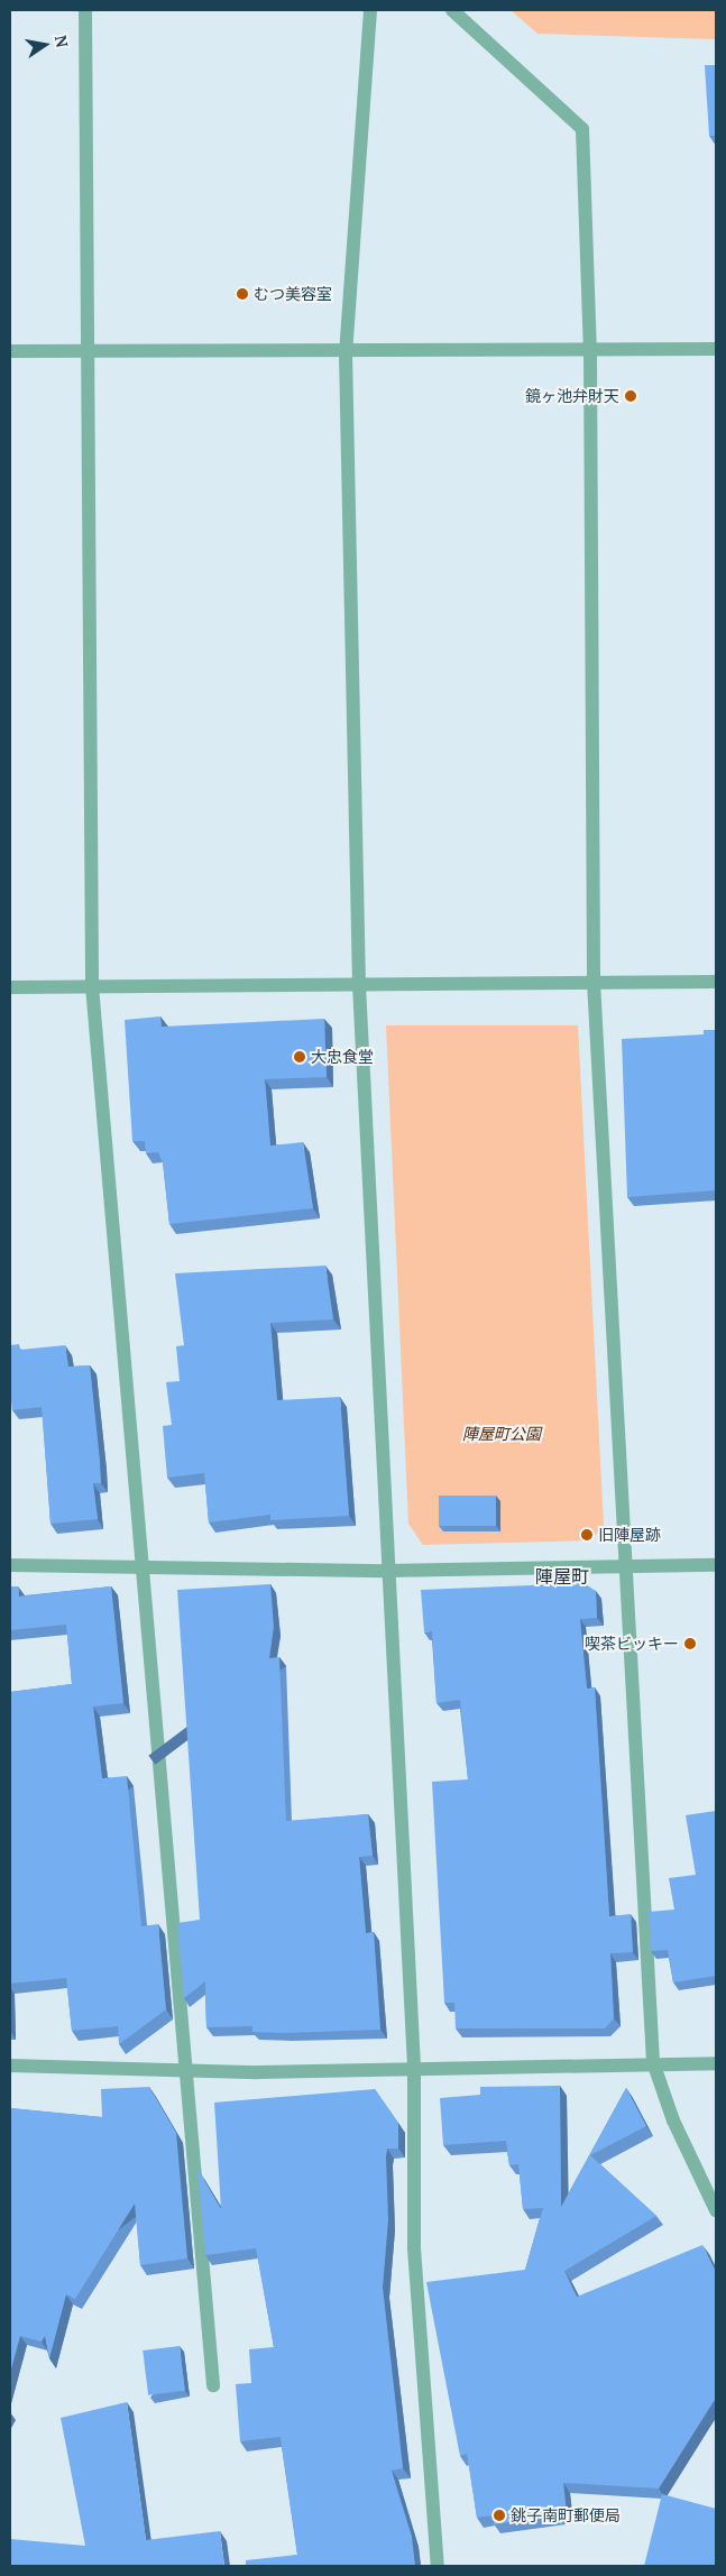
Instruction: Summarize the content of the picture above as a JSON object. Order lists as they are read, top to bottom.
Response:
{
  "districts": ["陣屋町"],
  "parks": ["陣屋町公園"],
  "places": [
    "むつ美容室",
    "鏡ヶ池弁財天",
    "大忠食堂",
    "旧陣屋跡",
    "喫茶ビッキー",
    "銚子南町郵便局"
  ],
  "north": "right"
}
